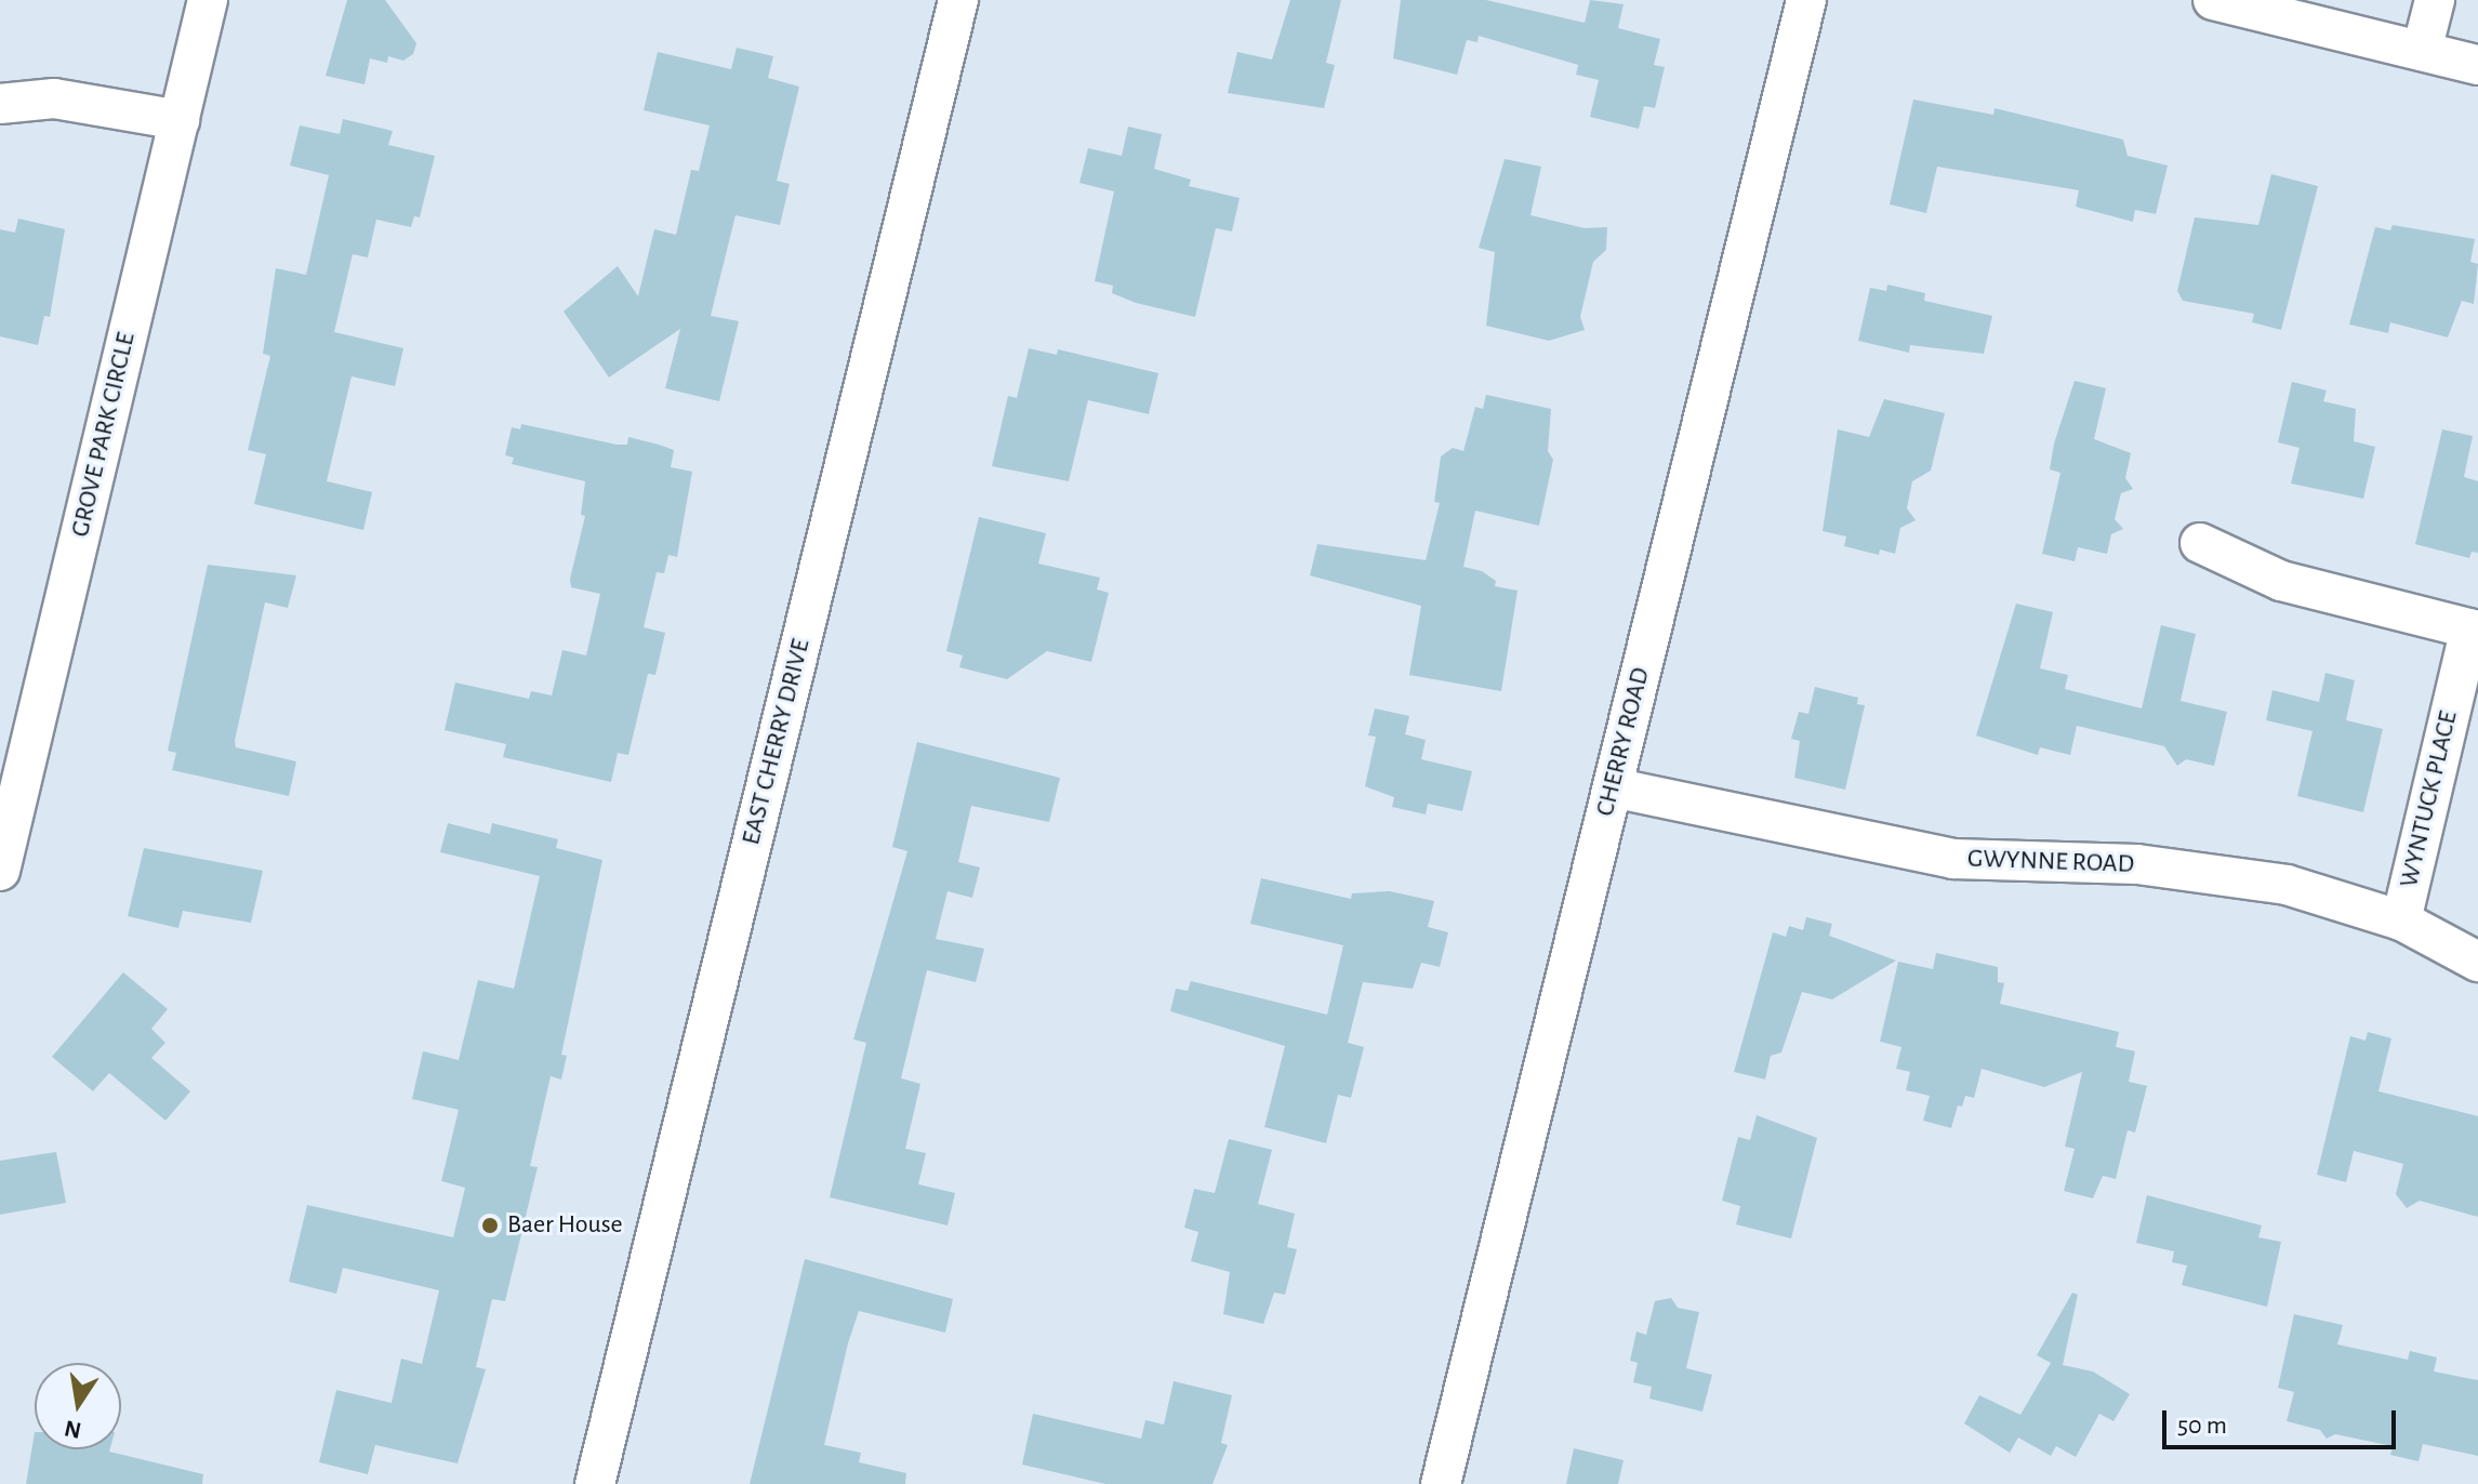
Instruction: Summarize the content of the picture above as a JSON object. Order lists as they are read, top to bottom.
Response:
{
  "streets": {
    "street": [
      "GROVE PARK CIRCLE",
      "EAST CHERRY DRIVE",
      "CHERRY ROAD",
      "WYNTUCK PLACE",
      "GWYNNE ROAD"
    ]
  },
  "crossings": [
    ["CHERRY ROAD", "GWYNNE ROAD"],
    ["WYNTUCK PLACE", "GWYNNE ROAD"]
  ],
  "places": ["Baer House"],
  "scale_bar": "50 m",
  "north": "bottom"
}
